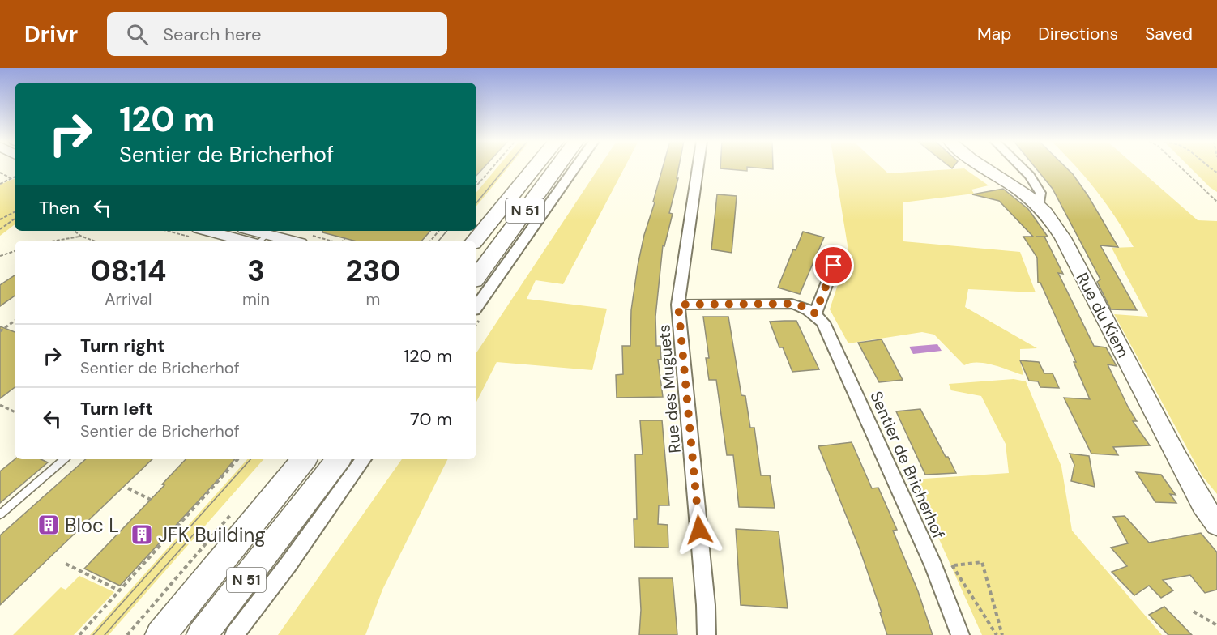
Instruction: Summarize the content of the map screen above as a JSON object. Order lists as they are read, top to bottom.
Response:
{
  "streets": {
    "main road": ["N 51", "Rue du Kiem"],
    "street": ["Rue des Muguets", "Sentier de Bricherhof"]
  },
  "places": {
    "building": ["Bloc L", "JFK Building"]
  },
  "page": {
    "header": "Drivr",
    "search": "Search here",
    "nav": ["Map", "Directions", "Saved"],
    "turn": ["120 m", "Sentier de Bricherhof"],
    "then": "Then",
    "eta": [
      "08:14",
      "Arrival",
      "3",
      "min",
      "230",
      "m"
    ],
    "list": [
      {
        "name": "Turn right",
        "note": "Sentier de Bricherhof",
        "value": "120 m"
      },
      {
        "name": "Turn left",
        "note": "Sentier de Bricherhof",
        "value": "70 m"
      }
    ]
  }
}
